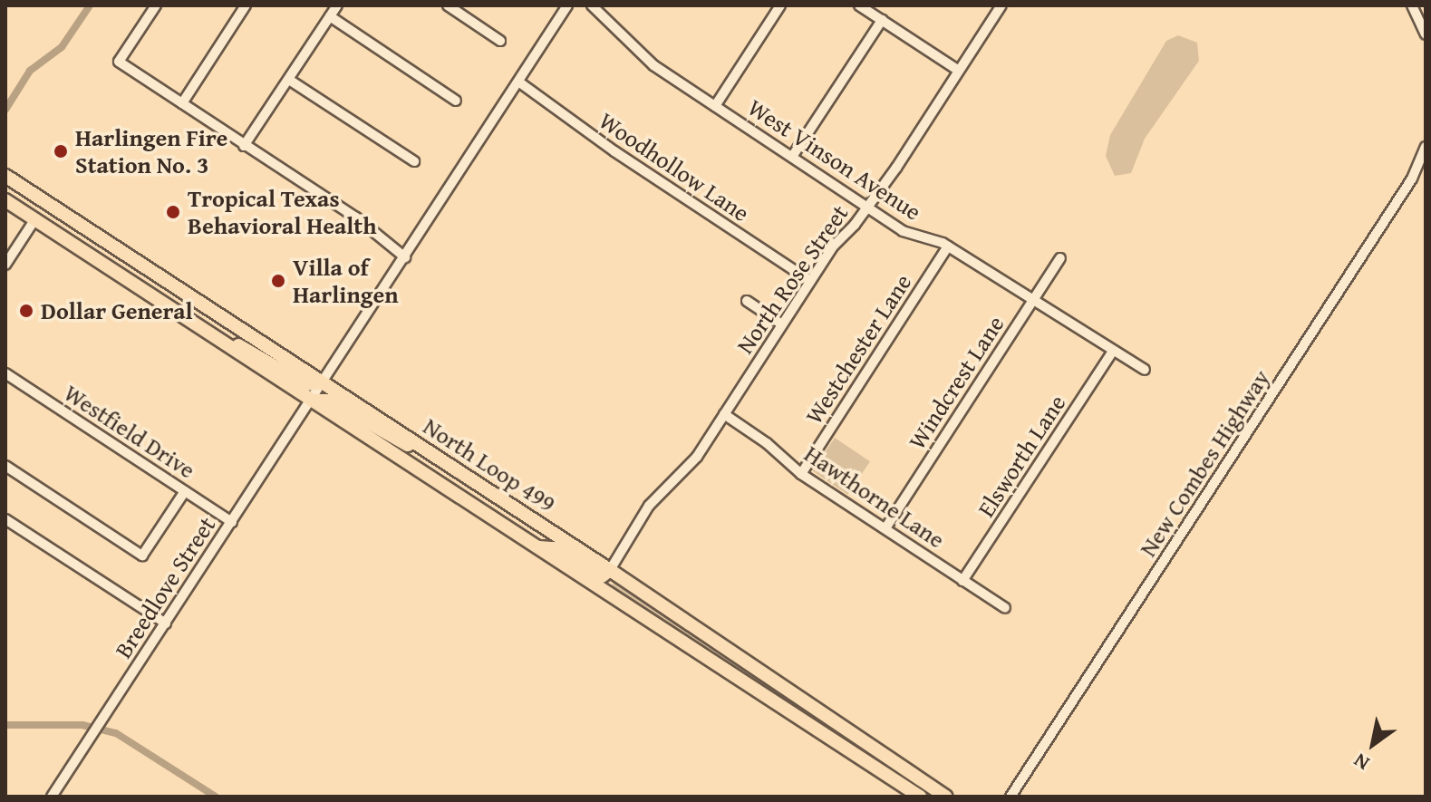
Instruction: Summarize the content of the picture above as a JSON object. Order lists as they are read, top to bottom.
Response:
{
  "streets": {
    "main road": ["North Loop 499"],
    "street": [
      "West Vinson Avenue",
      "Woodhollow Lane",
      "North Rose Street",
      "Westchester Lane",
      "Windcrest Lane",
      "Westfield Drive",
      "Elsworth Lane",
      "New Combes Highway",
      "Hawthorne Lane",
      "Breedlove Street"
    ]
  },
  "crossings": [
    ["West Vinson Avenue", "North Rose Street"],
    ["West Vinson Avenue", "Westchester Lane"],
    ["West Vinson Avenue", "Windcrest Lane"],
    ["West Vinson Avenue", "Elsworth Lane"],
    ["Woodhollow Lane", "North Rose Street"],
    ["Woodhollow Lane", "Breedlove Street"],
    ["North Rose Street", "North Loop 499"],
    ["North Rose Street", "Hawthorne Lane"],
    ["Westchester Lane", "Hawthorne Lane"],
    ["Windcrest Lane", "Hawthorne Lane"],
    ["Westfield Drive", "Breedlove Street"],
    ["Elsworth Lane", "Hawthorne Lane"],
    ["North Loop 499", "Breedlove Street"]
  ],
  "places": [
    "Harlingen Fire Station No. 3",
    "Tropical Texas Behavioral Health",
    "Villa of Harlingen",
    "Dollar General"
  ],
  "north": "bottom left"
}
